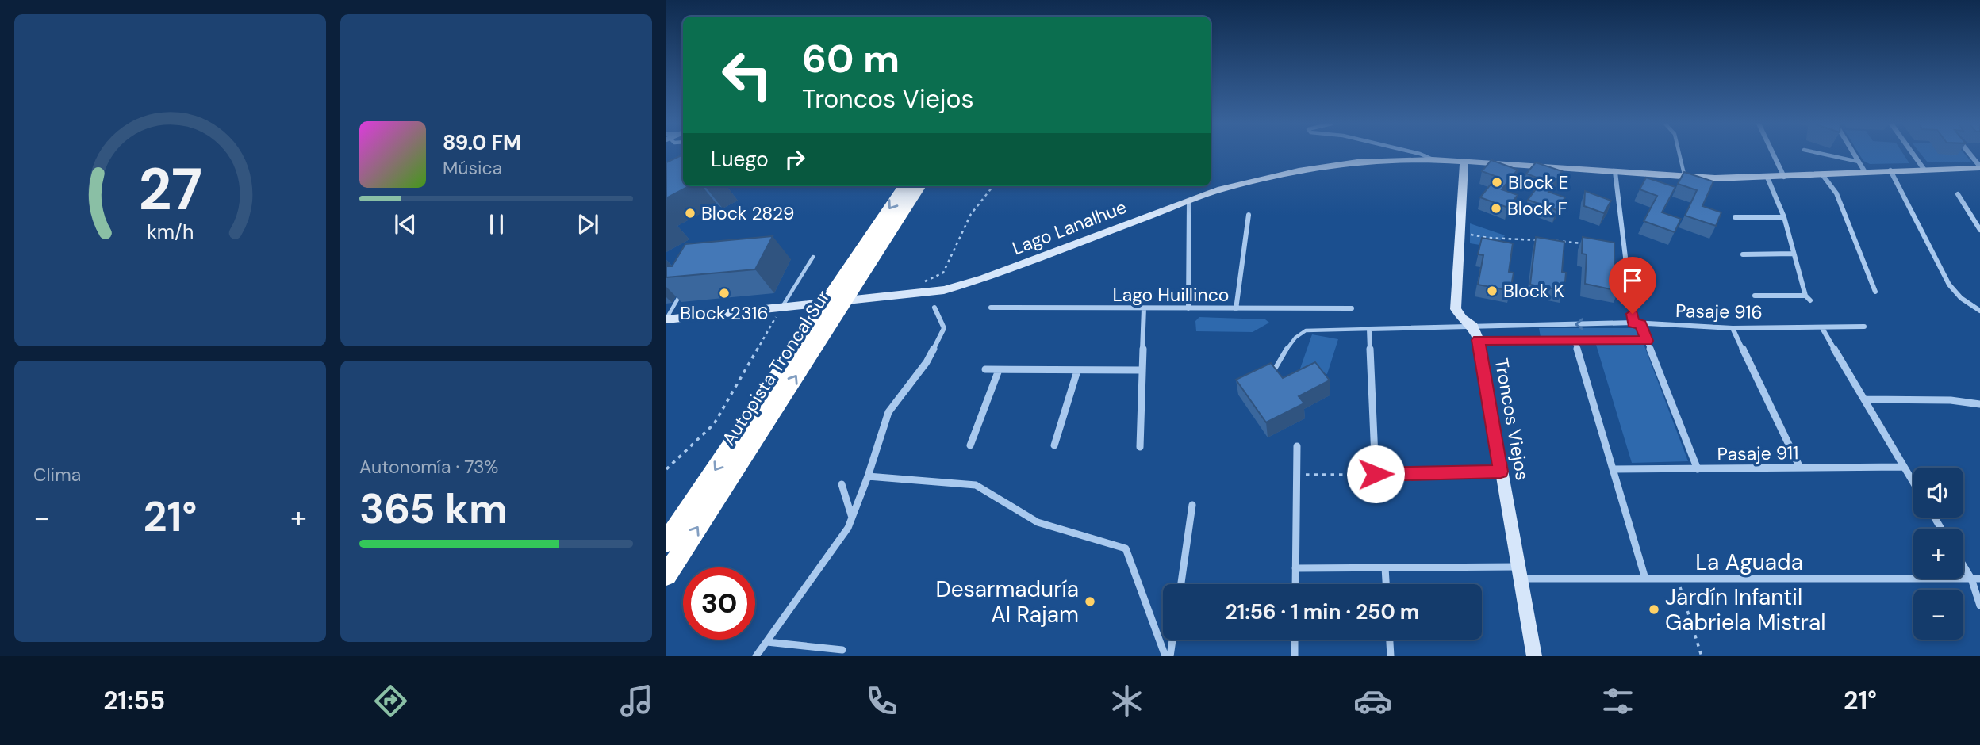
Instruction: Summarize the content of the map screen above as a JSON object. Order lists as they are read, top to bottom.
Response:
{
  "streets": {
    "highway": ["Autopista Troncal Sur"],
    "main road": ["Lago Lanalhue", "Troncos Viejos"],
    "street": [
      "Lago Huillinco",
      "Pasaje 916",
      "Pasaje 911",
      "La Aguada"
    ]
  },
  "crossings": [
    ["Lago Lanalhue", "Troncos Viejos"],
    ["Pasaje 916", "Troncos Viejos"],
    ["Troncos Viejos", "La Aguada"]
  ],
  "places": [
    "Block E",
    "Block F",
    "Block 2829",
    "Block K",
    "Block 2316",
    "Desarmaduría Al Rajam",
    "Jardín Infantil Gabriela Mistral"
  ],
  "page": {
    "turn": ["60 m", "Troncos Viejos"],
    "song": ["89.0 FM", "Música"],
    "then": "Luego",
    "tile": [
      "Clima",
      ["Autonomía · 73%", "365 km"]
    ],
    "map_buttons": ["+", "−"],
    "heat": ["−", "21°", "+"],
    "limit": "30",
    "trip": "21:56 · 1 min · 250 m",
    "tabs": ["21:55", "21°"],
    "gauge": ["27", "km/h"]
  }
}
